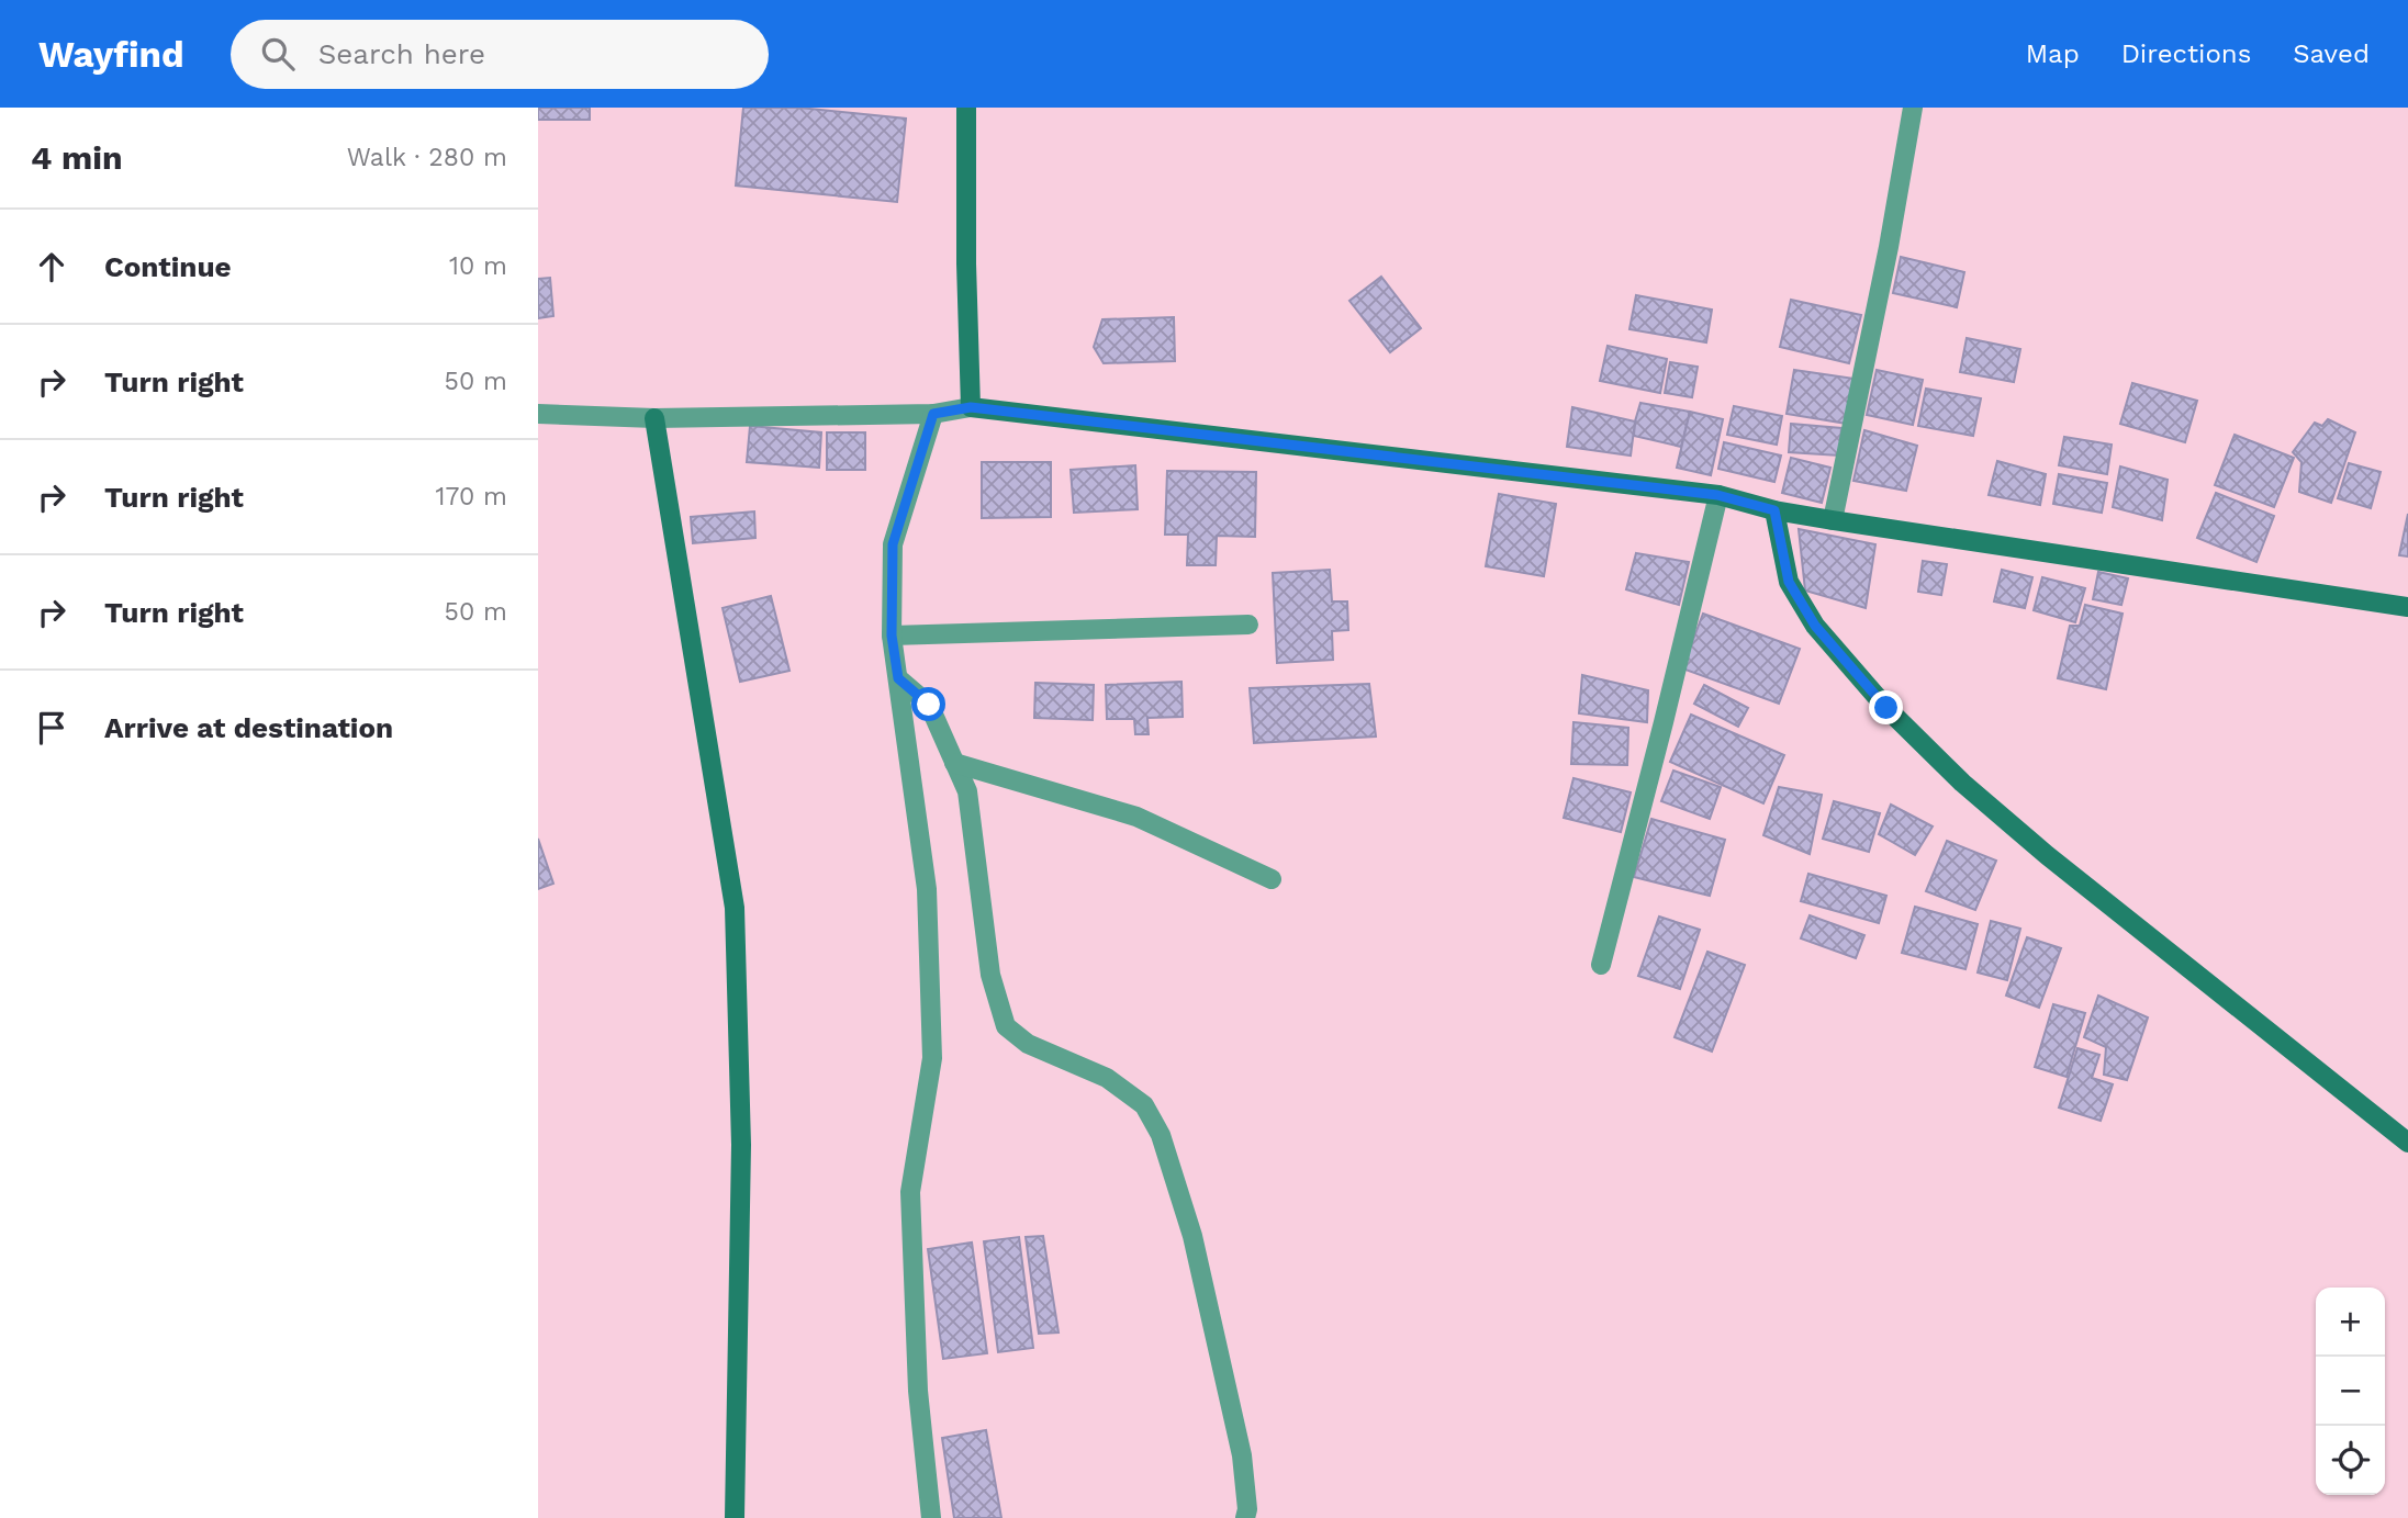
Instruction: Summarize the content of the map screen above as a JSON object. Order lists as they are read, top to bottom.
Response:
{
  "page": {
    "header": "Wayfind",
    "search": "Search here",
    "nav": ["Map", "Directions", "Saved"],
    "heading": ["4 min", "Walk · 280 m"],
    "list": [
      ["Continue", "10 m"],
      ["Turn right", "50 m"],
      ["Turn right", "170 m"],
      ["Turn right", "50 m"],
      "Arrive at destination"
    ],
    "map_buttons": ["+", "−"]
  }
}
